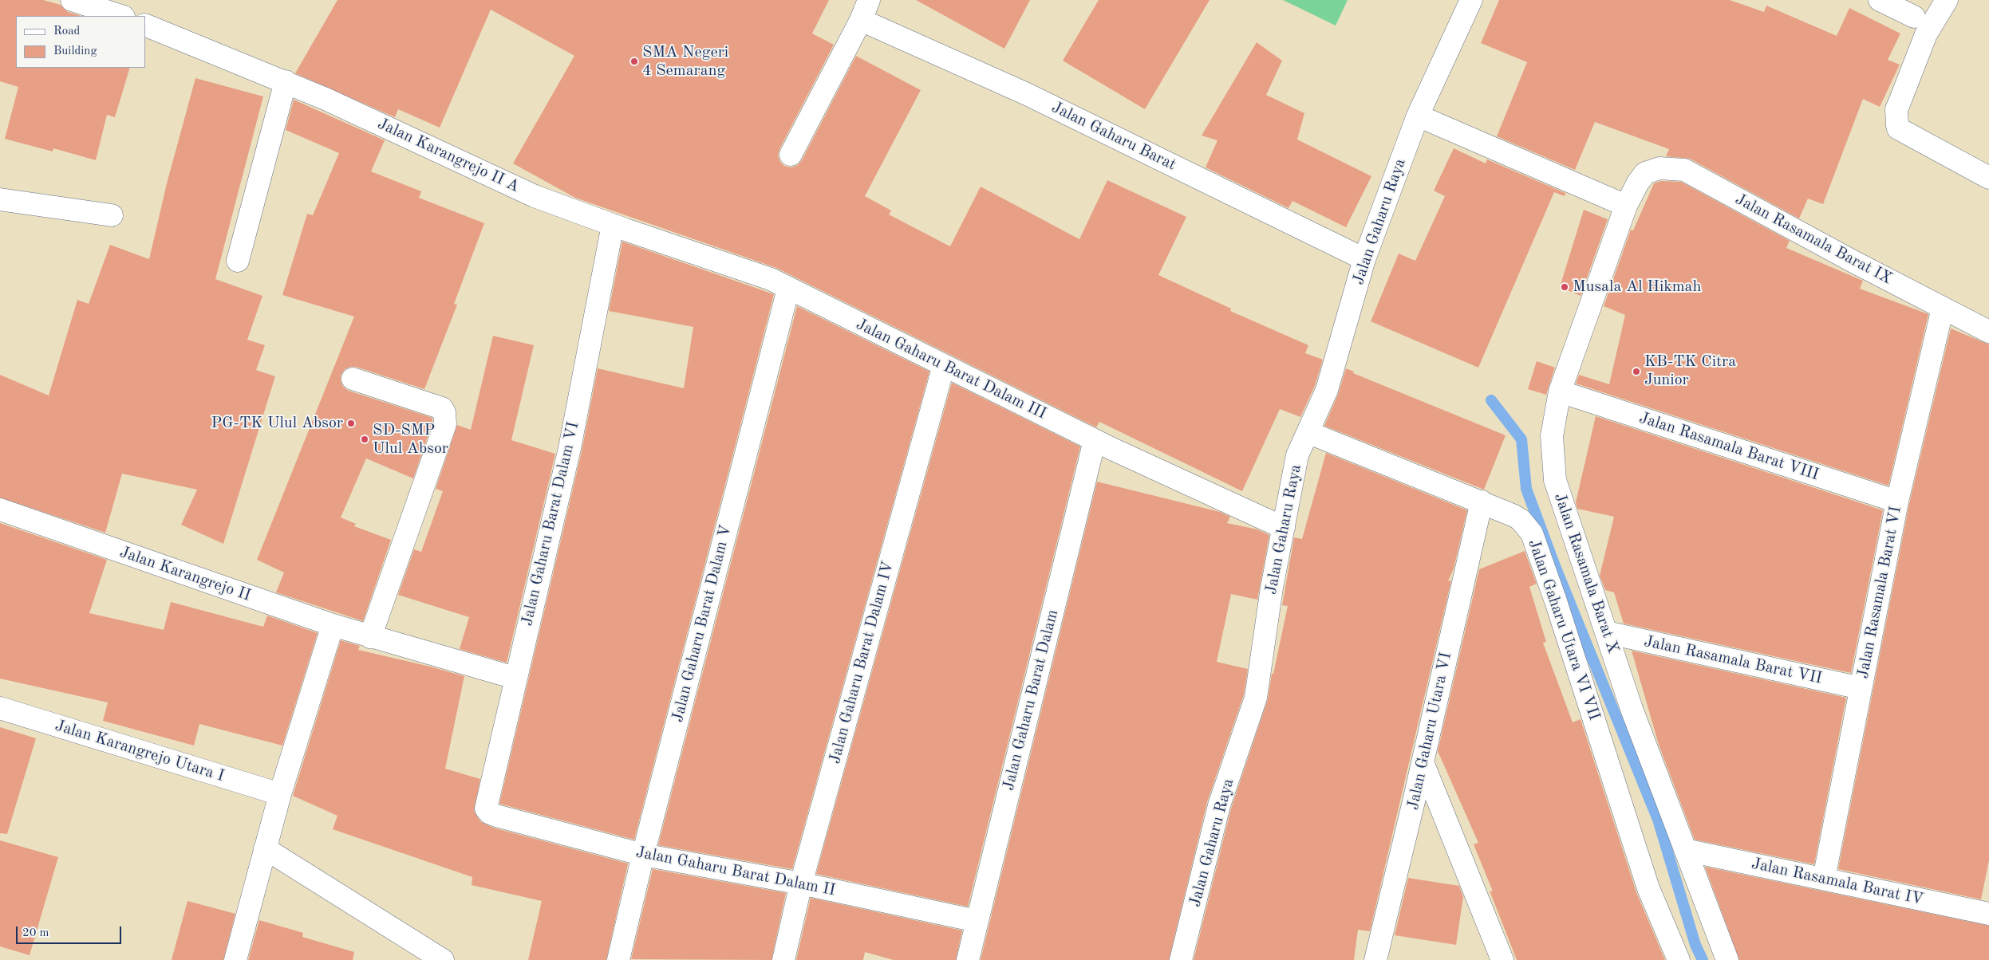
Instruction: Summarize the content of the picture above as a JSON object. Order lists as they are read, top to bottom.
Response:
{
  "streets": {
    "street": [
      "Jalan Gaharu Barat",
      "Jalan Karangrejo II A",
      "Jalan Gaharu Raya",
      "Jalan Rasamala Barat IX",
      "Jalan Gaharu Barat Dalam III",
      "Jalan Rasamala Barat VIII",
      "Jalan Gaharu Barat Dalam VI",
      "Jalan Rasamala Barat X",
      "Jalan Karangrejo II",
      "Jalan Rasamala Barat VI",
      "Jalan Gaharu Barat Dalam V",
      "Jalan Gaharu Utara VI VII",
      "Jalan Rasamala Barat VII",
      "Jalan Gaharu Barat Dalam IV",
      "Jalan Gaharu Barat Dalam",
      "Jalan Gaharu Utara VI",
      "Jalan Karangrejo Utara I",
      "Jalan Gaharu Barat Dalam II",
      "Jalan Rasamala Barat IV"
    ]
  },
  "crossings": [
    ["Jalan Gaharu Barat", "Jalan Gaharu Raya"],
    ["Jalan Karangrejo II A", "Jalan Gaharu Barat Dalam III"],
    ["Jalan Karangrejo II A", "Jalan Gaharu Barat Dalam VI"],
    ["Jalan Gaharu Raya", "Jalan Gaharu Barat Dalam III"],
    ["Jalan Gaharu Raya", "Jalan Gaharu Utara VI VII"],
    ["Jalan Rasamala Barat IX", "Jalan Rasamala Barat X"],
    ["Jalan Rasamala Barat IX", "Jalan Rasamala Barat VI"],
    ["Jalan Gaharu Barat Dalam III", "Jalan Gaharu Barat Dalam VI"],
    ["Jalan Gaharu Barat Dalam III", "Jalan Gaharu Barat Dalam V"],
    ["Jalan Gaharu Barat Dalam III", "Jalan Gaharu Barat Dalam IV"],
    ["Jalan Gaharu Barat Dalam III", "Jalan Gaharu Barat Dalam"],
    ["Jalan Rasamala Barat VIII", "Jalan Rasamala Barat X"],
    ["Jalan Rasamala Barat VIII", "Jalan Rasamala Barat VI"],
    ["Jalan Gaharu Barat Dalam VI", "Jalan Karangrejo II"],
    ["Jalan Gaharu Barat Dalam VI", "Jalan Gaharu Barat Dalam II"],
    ["Jalan Rasamala Barat X", "Jalan Rasamala Barat VII"],
    ["Jalan Rasamala Barat X", "Jalan Rasamala Barat IV"],
    ["Jalan Rasamala Barat VI", "Jalan Rasamala Barat VII"],
    ["Jalan Rasamala Barat VI", "Jalan Rasamala Barat IV"],
    ["Jalan Gaharu Barat Dalam V", "Jalan Gaharu Barat Dalam II"],
    ["Jalan Gaharu Utara VI VII", "Jalan Gaharu Utara VI"],
    ["Jalan Gaharu Barat Dalam IV", "Jalan Gaharu Barat Dalam II"],
    ["Jalan Gaharu Barat Dalam", "Jalan Gaharu Barat Dalam II"]
  ],
  "places": [
    "SMA Negeri 4 Semarang",
    "Musala Al Hikmah",
    "KB-TK Citra Junior",
    "PG-TK Ulul Absor",
    "SD-SMP Ulul Absor"
  ],
  "legend": ["Road", "Building"],
  "scale_bar": "20 m"
}
